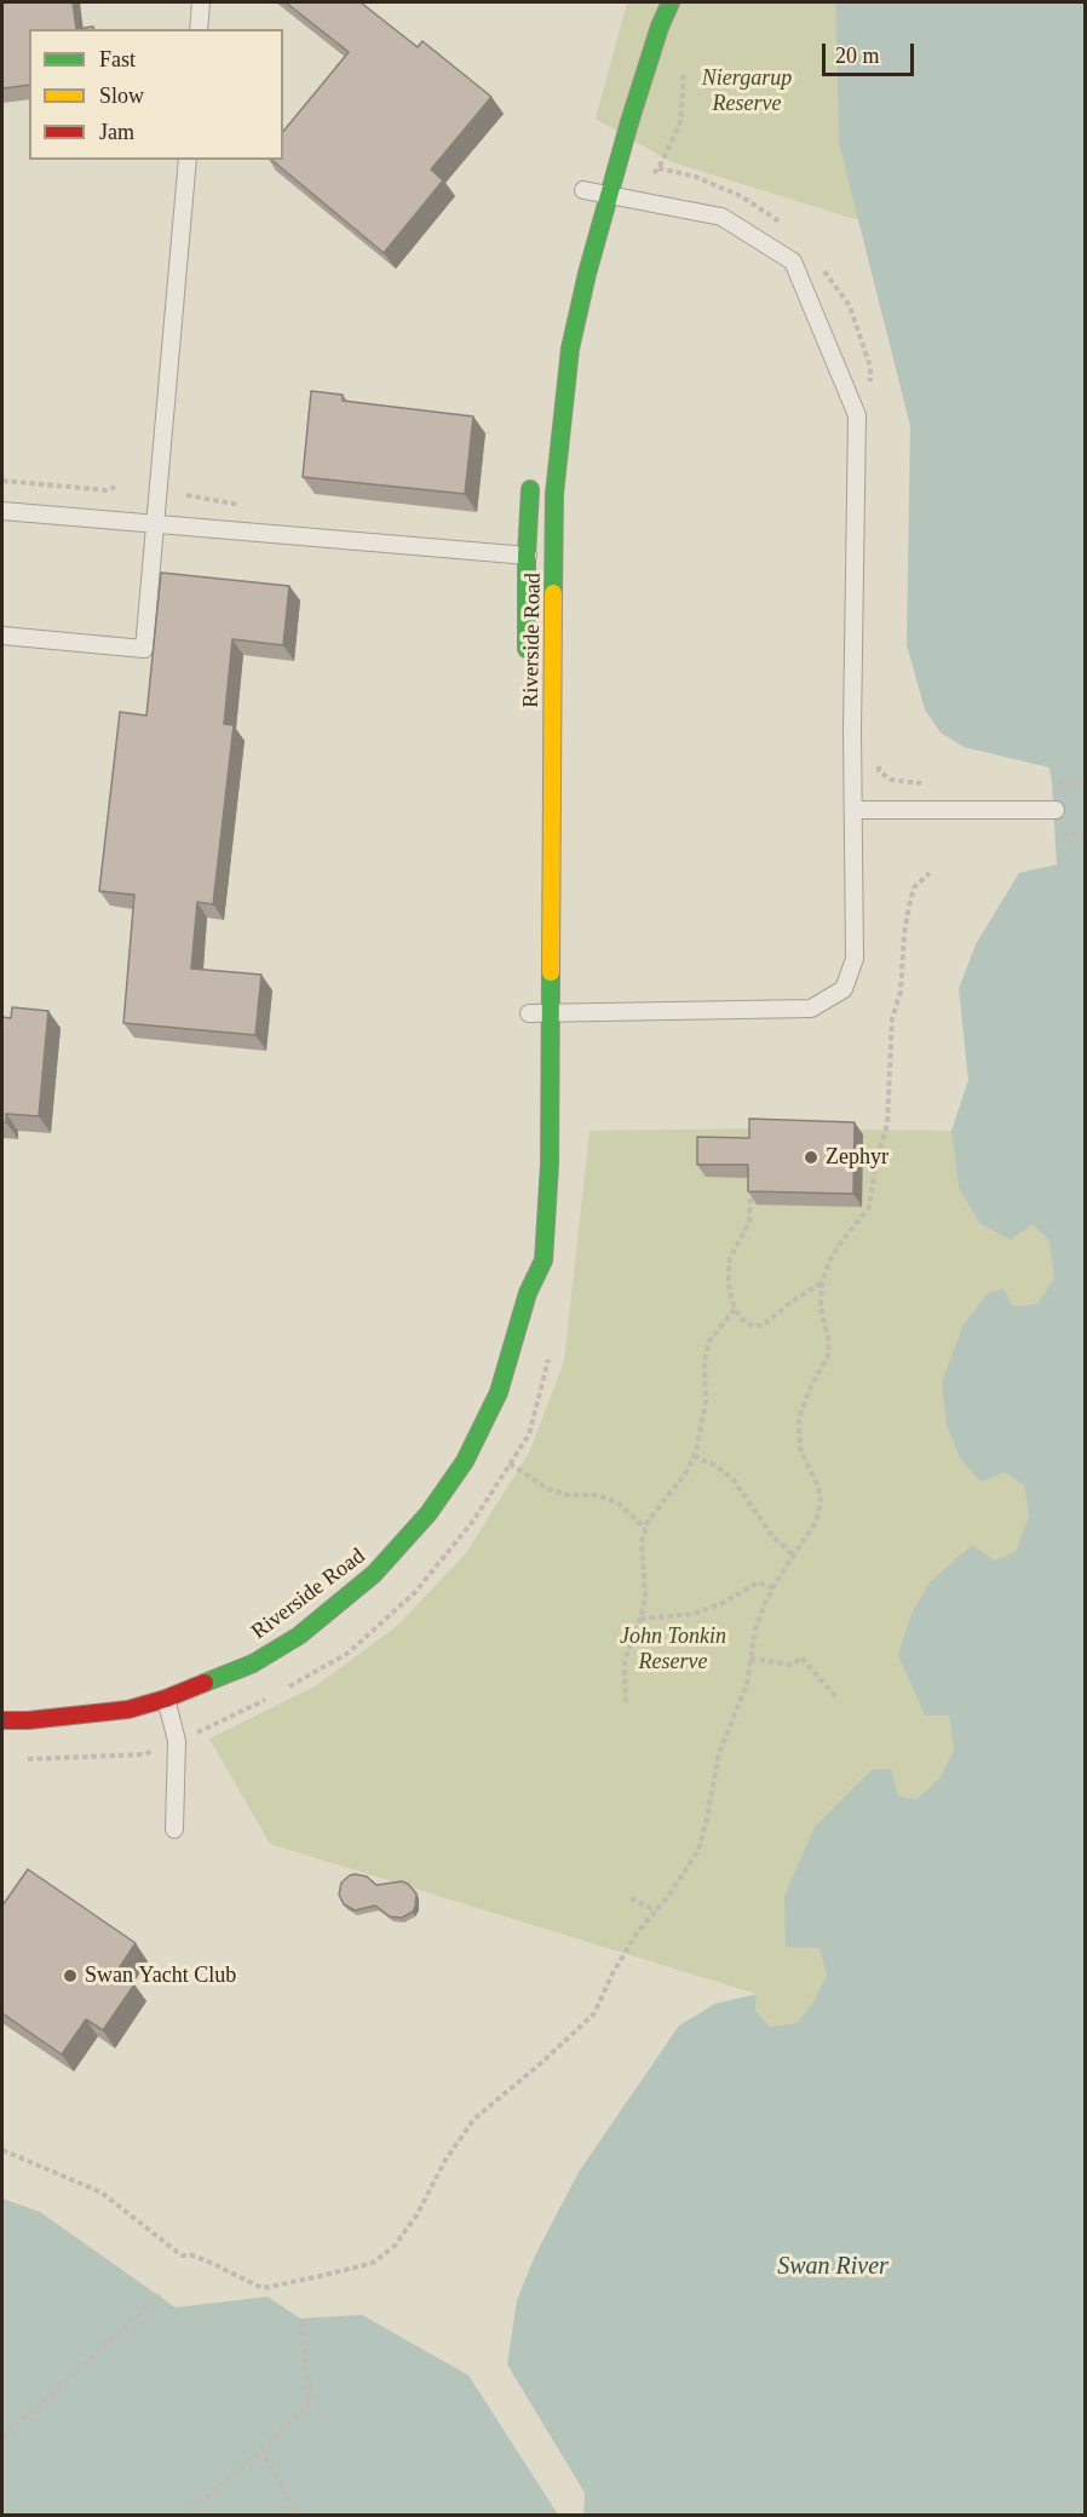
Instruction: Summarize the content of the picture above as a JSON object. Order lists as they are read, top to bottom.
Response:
{
  "streets": {
    "street": ["Riverside Road"]
  },
  "water": ["Swan River"],
  "parks": ["Niergarup Reserve", "John Tonkin Reserve"],
  "places": ["Zephyr", "Swan Yacht Club"],
  "legend": ["Fast", "Slow", "Jam"],
  "scale_bar": "20 m"
}
